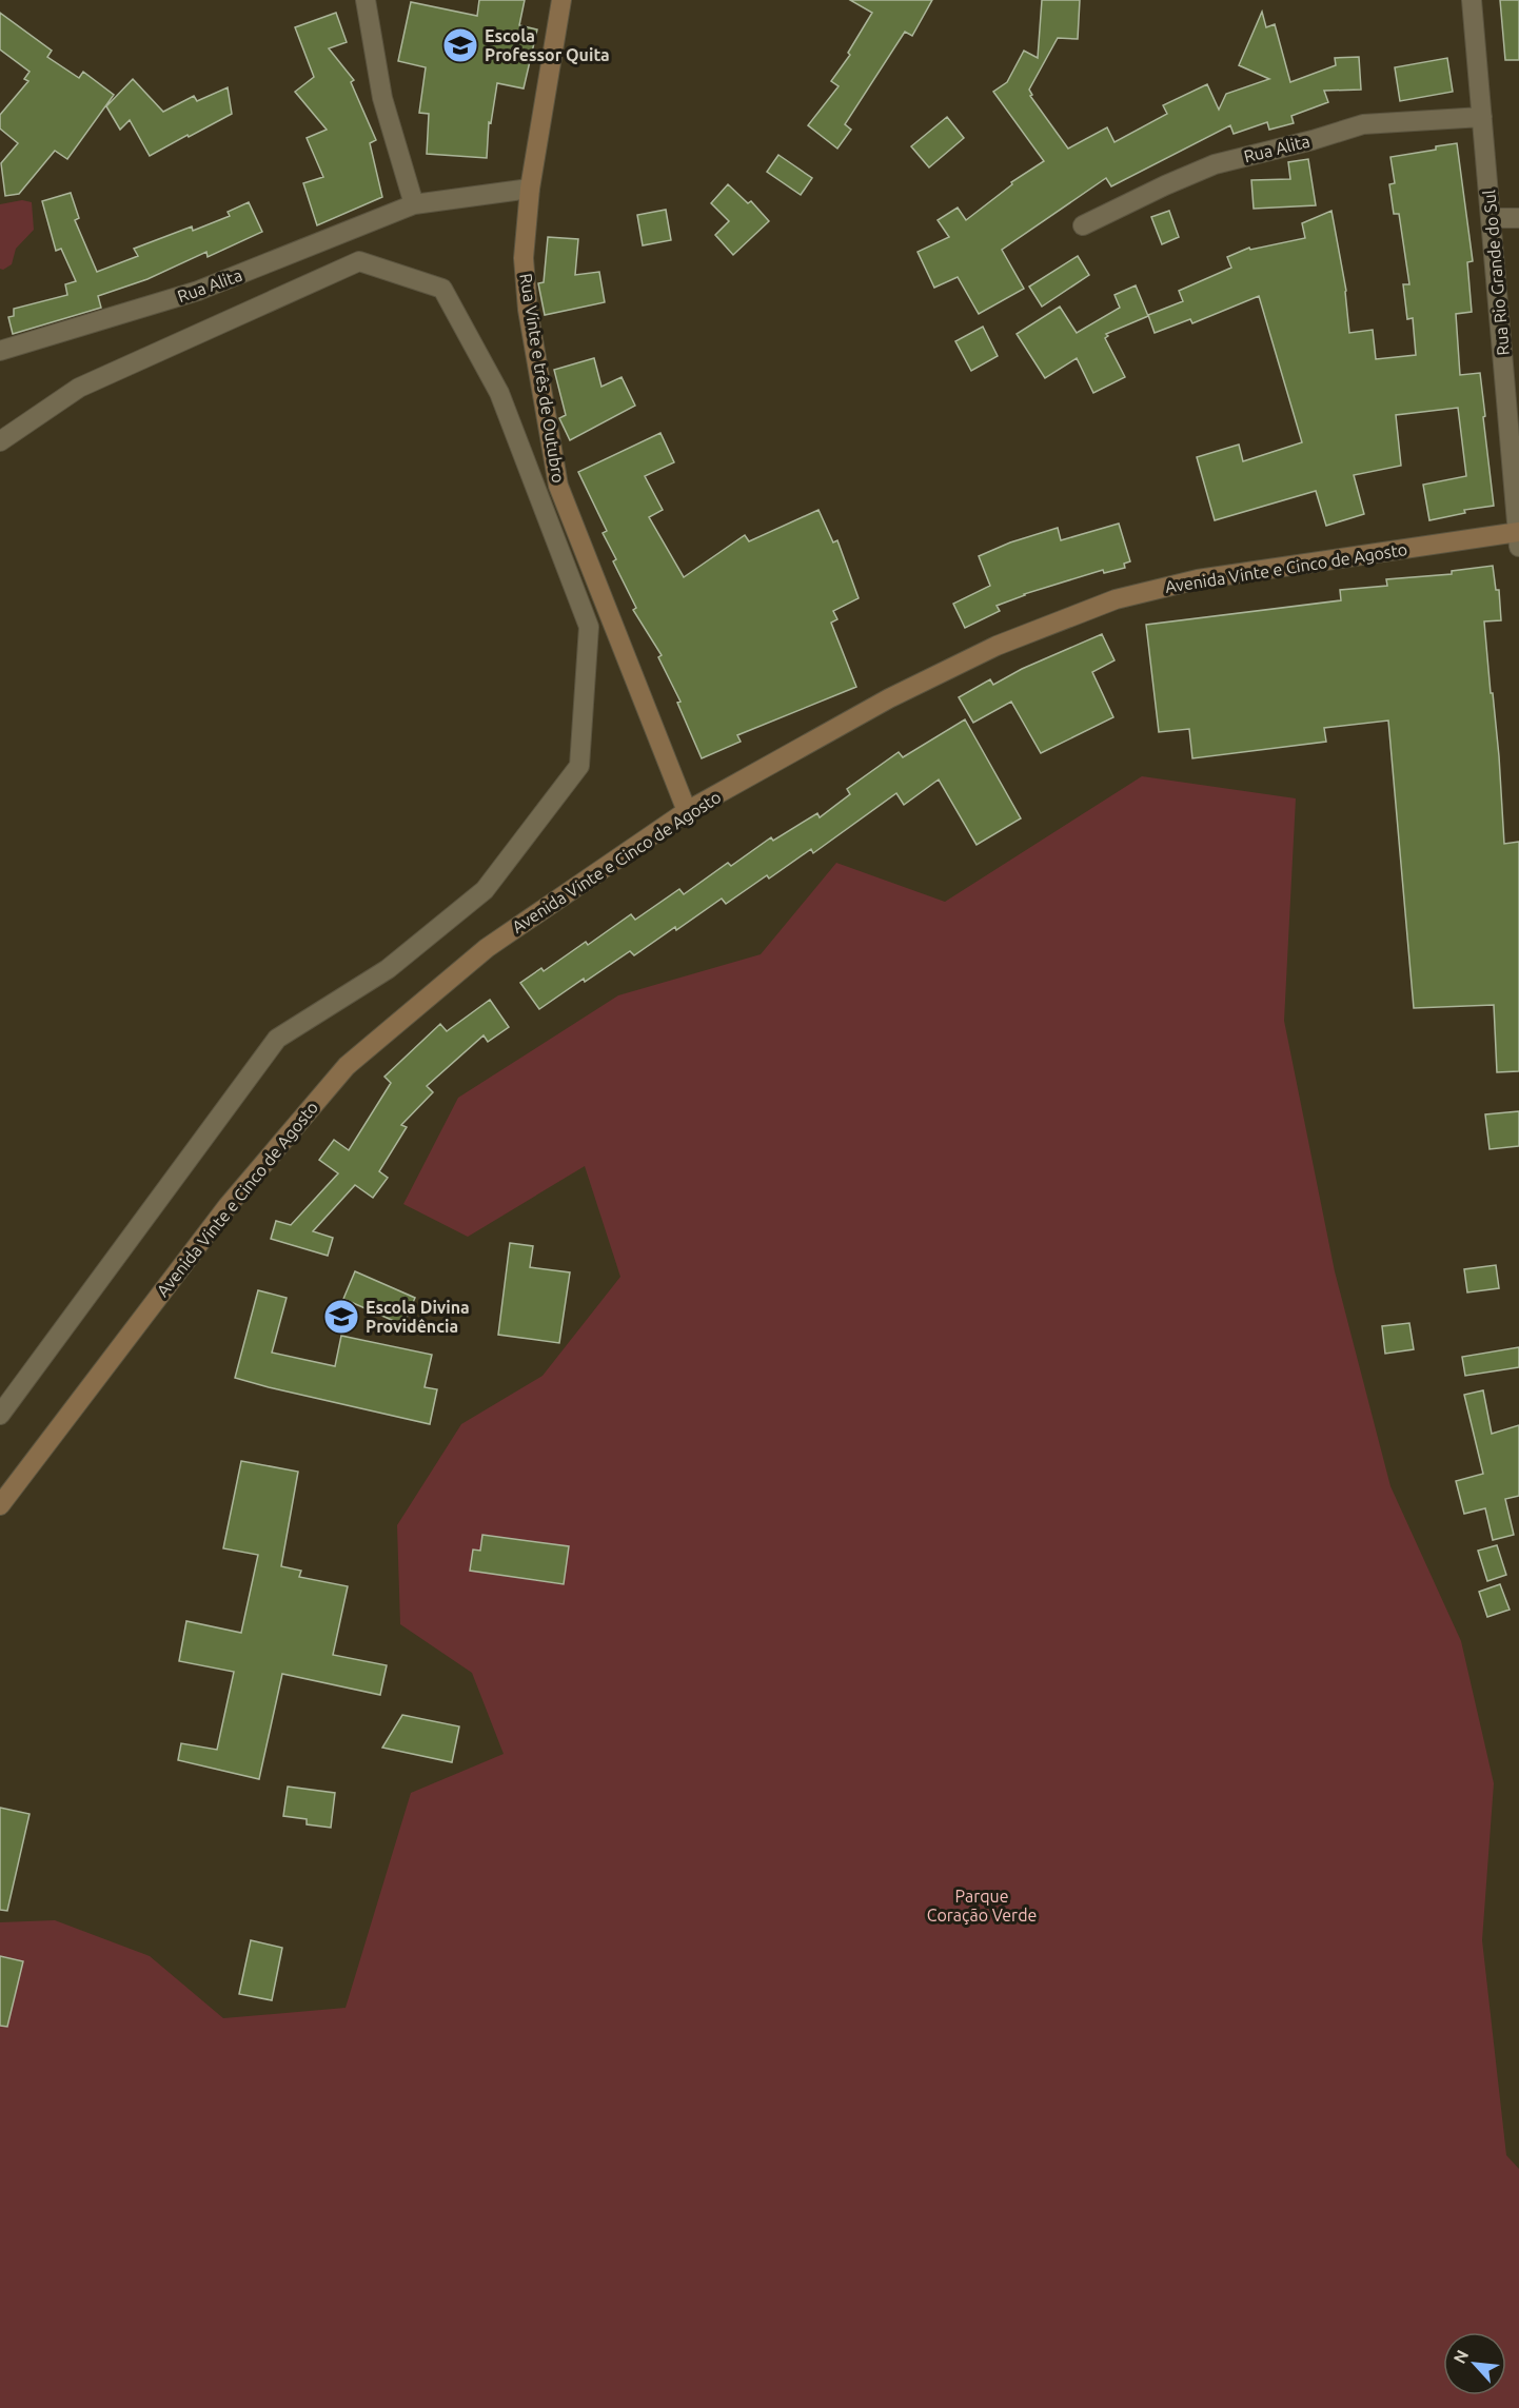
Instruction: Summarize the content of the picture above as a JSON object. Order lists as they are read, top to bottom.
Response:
{
  "streets": {
    "main road": ["Rua Vinte e três de Outubro", "Avenida Vinte e Cinco de Agosto"],
    "street": ["Rua Alita", "Rua Rio Grande do Sul"]
  },
  "crossings": [
    ["Rua Alita", "Rua Rio Grande do Sul"],
    ["Rua Alita", "Rua Vinte e três de Outubro"],
    ["Rua Rio Grande do Sul", "Avenida Vinte e Cinco de Agosto"],
    ["Rua Vinte e três de Outubro", "Avenida Vinte e Cinco de Agosto"]
  ],
  "parks": ["Parque Coração Verde"],
  "places": {
    "school or university": ["Escola Professor Quita", "Escola Divina Providência"]
  },
  "north": "top left"
}
